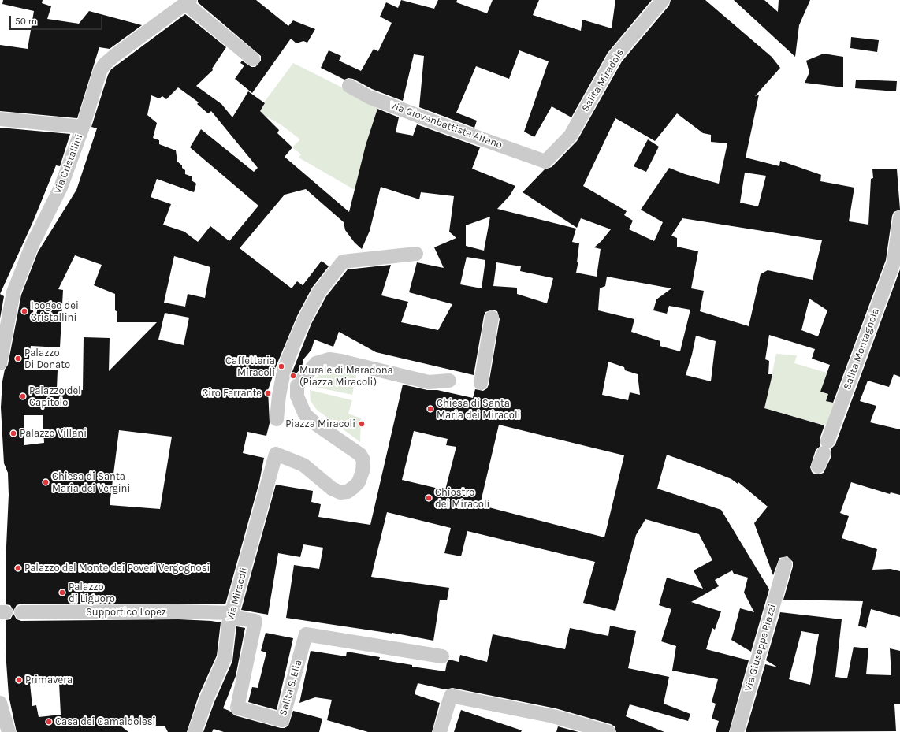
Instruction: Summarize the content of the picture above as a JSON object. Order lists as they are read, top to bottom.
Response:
{
  "streets": {
    "street": [
      "Salita Miradois",
      "Via Giovanbattista Alfano",
      "Via Cristallini",
      "Salita Montagnola",
      "Via Miracoli",
      "Supportico Lopez",
      "Via Giuseppe Piazzi",
      "Salita S. Elia"
    ]
  },
  "crossings": [
    ["Salita Miradois", "Via Giovanbattista Alfano"],
    ["Via Miracoli", "Supportico Lopez"],
    ["Via Miracoli", "Salita S. Elia"],
    ["Supportico Lopez", "Salita S. Elia"]
  ],
  "places": [
    "Ipogeo dei Cristallini",
    "Palazzo Di Donato",
    "Caffetteria Miracoli",
    "Murale di Maradona (Piazza Miracoli)",
    "Ciro Ferrante",
    "Palazzo del Capitolo",
    "Chiesa di Santa Maria dei Miracoli",
    "Piazza Miracoli",
    "Palazzo Villani",
    "Chiesa di Santa Maria dei Vergini",
    "Chiostro dei Miracoli",
    "Palazzo del Monte dei Poveri Vergognosi",
    "Palazzo di Liguoro",
    "Primavera",
    "Casa dei Camaldolesi"
  ],
  "scale_bar": "50 m"
}
